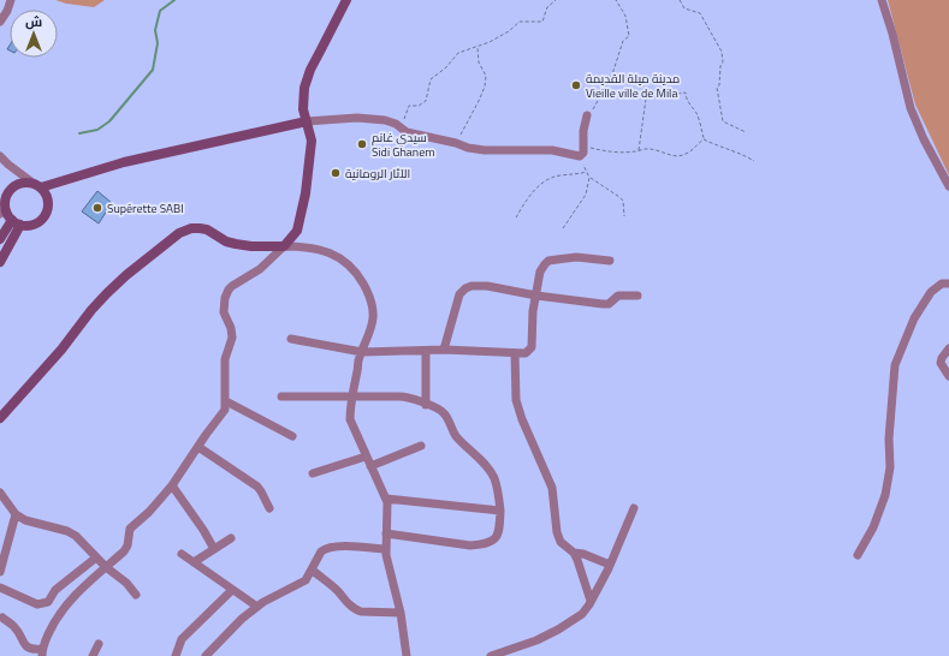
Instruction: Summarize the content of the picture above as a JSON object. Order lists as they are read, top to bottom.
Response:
{
  "places": [
    "مدينة ميلة القديمة Vieille ville de Mila",
    "سيدي غانم Sidi Ghanem",
    "الآثار الرومانية",
    "Supérette SABI"
  ],
  "north": "top"
}
